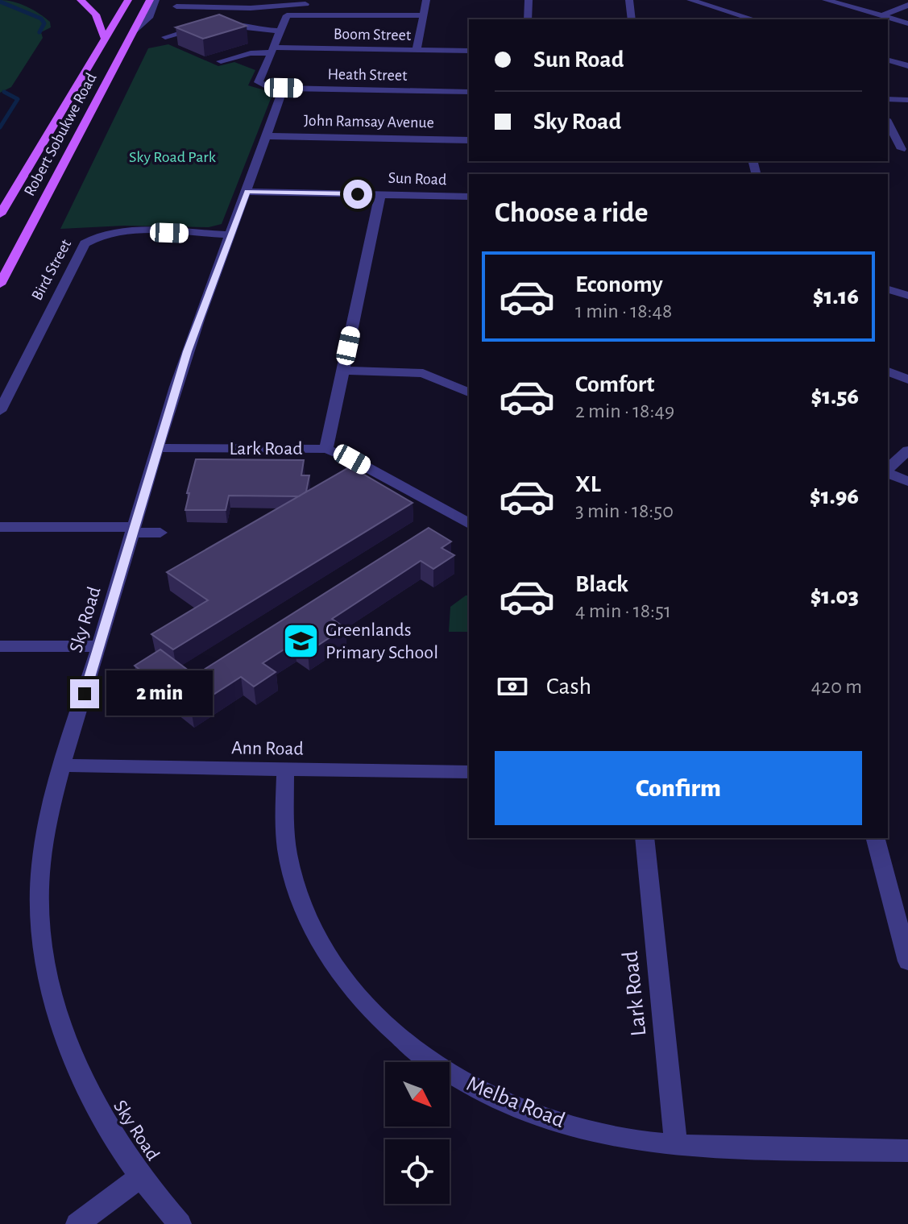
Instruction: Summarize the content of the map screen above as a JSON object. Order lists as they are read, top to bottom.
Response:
{
  "streets": {
    "main road": ["Robert Sobukwe Road"],
    "street": [
      "Boom Street",
      "Heath Street",
      "John Ramsay Avenue",
      "Sun Road",
      "Bird Street",
      "Lark Road",
      "Sky Road",
      "Ann Road",
      "Melba Road"
    ]
  },
  "crossings": [
    ["Boom Street", "Heath Street"],
    ["Heath Street", "Sky Road"],
    ["John Ramsay Avenue", "Sky Road"],
    ["Sun Road", "Sky Road"],
    ["Bird Street", "Sky Road"],
    ["Lark Road", "Sky Road"],
    ["Lark Road", "Melba Road"],
    ["Sky Road", "Ann Road"],
    ["Ann Road", "Melba Road"]
  ],
  "parks": ["Sky Road Park"],
  "places": {
    "school or university": ["Greenlands Primary School"]
  },
  "north": "bottom right",
  "page": {
    "banner": ["Sun Road", "Sky Road"],
    "heading": "Choose a ride",
    "list": [
      {
        "name": "Economy",
        "note": "1 min · 18:48",
        "value": "$1.16"
      },
      {
        "name": "Comfort",
        "note": "2 min · 18:49",
        "value": "$1.56"
      },
      {
        "name": "XL",
        "note": "3 min · 18:50",
        "value": "$1.96"
      },
      {
        "name": "Black",
        "note": "4 min · 18:51",
        "value": "$1.03"
      }
    ],
    "pay": ["Cash", "420 m"],
    "bubble": "2 min",
    "buttons": "Confirm"
  }
}
